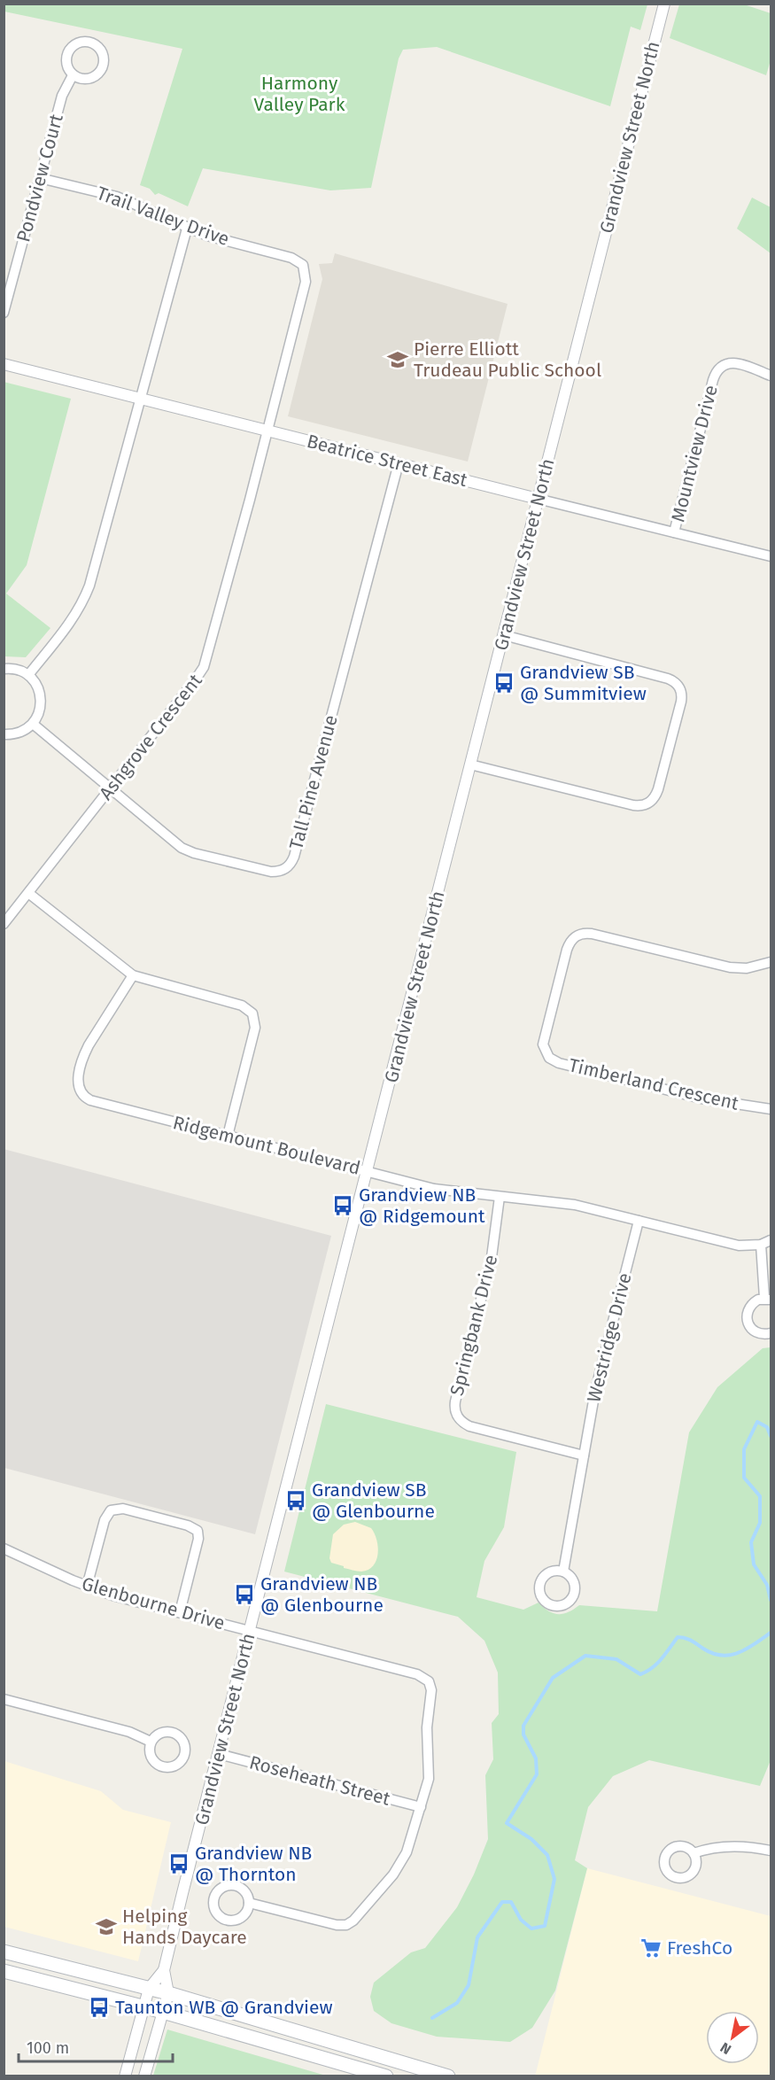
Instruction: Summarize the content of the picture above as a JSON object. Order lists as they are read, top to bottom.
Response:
{
  "streets": {
    "street": [
      "Grandview Street North",
      "Pondview Court",
      "Trail Valley Drive",
      "Mountview Drive",
      "Beatrice Street East",
      "Ashgrove Crescent",
      "Tall Pine Avenue",
      "Timberland Crescent",
      "Ridgemount Boulevard",
      "Springbank Drive",
      "Westridge Drive",
      "Glenbourne Drive",
      "Roseheath Street"
    ]
  },
  "crossings": [
    ["Grandview Street North", "Beatrice Street East"],
    ["Grandview Street North", "Ridgemount Boulevard"],
    ["Grandview Street North", "Glenbourne Drive"],
    ["Grandview Street North", "Roseheath Street"],
    ["Pondview Court", "Trail Valley Drive"],
    ["Trail Valley Drive", "Beatrice Street East"],
    ["Trail Valley Drive", "Ashgrove Crescent"],
    ["Mountview Drive", "Beatrice Street East"],
    ["Beatrice Street East", "Ashgrove Crescent"],
    ["Beatrice Street East", "Tall Pine Avenue"],
    ["Ashgrove Crescent", "Tall Pine Avenue"],
    ["Ridgemount Boulevard", "Springbank Drive"],
    ["Ridgemount Boulevard", "Westridge Drive"],
    ["Springbank Drive", "Westridge Drive"],
    ["Glenbourne Drive", "Roseheath Street"]
  ],
  "parks": ["Harmony Valley Park"],
  "places": {
    "school or university": ["Pierre Elliott Trudeau Public School", "Helping Hands Daycare"],
    "bus stop": [
      "Grandview SB @ Summitview",
      "Grandview NB @ Ridgemount",
      "Grandview SB @ Glenbourne",
      "Grandview NB @ Glenbourne",
      "Grandview NB @ Thornton",
      "Taunton WB @ Grandview"
    ],
    "supermarket": ["FreshCo"]
  },
  "scale_bar": "100 m",
  "north": "bottom left"
}
